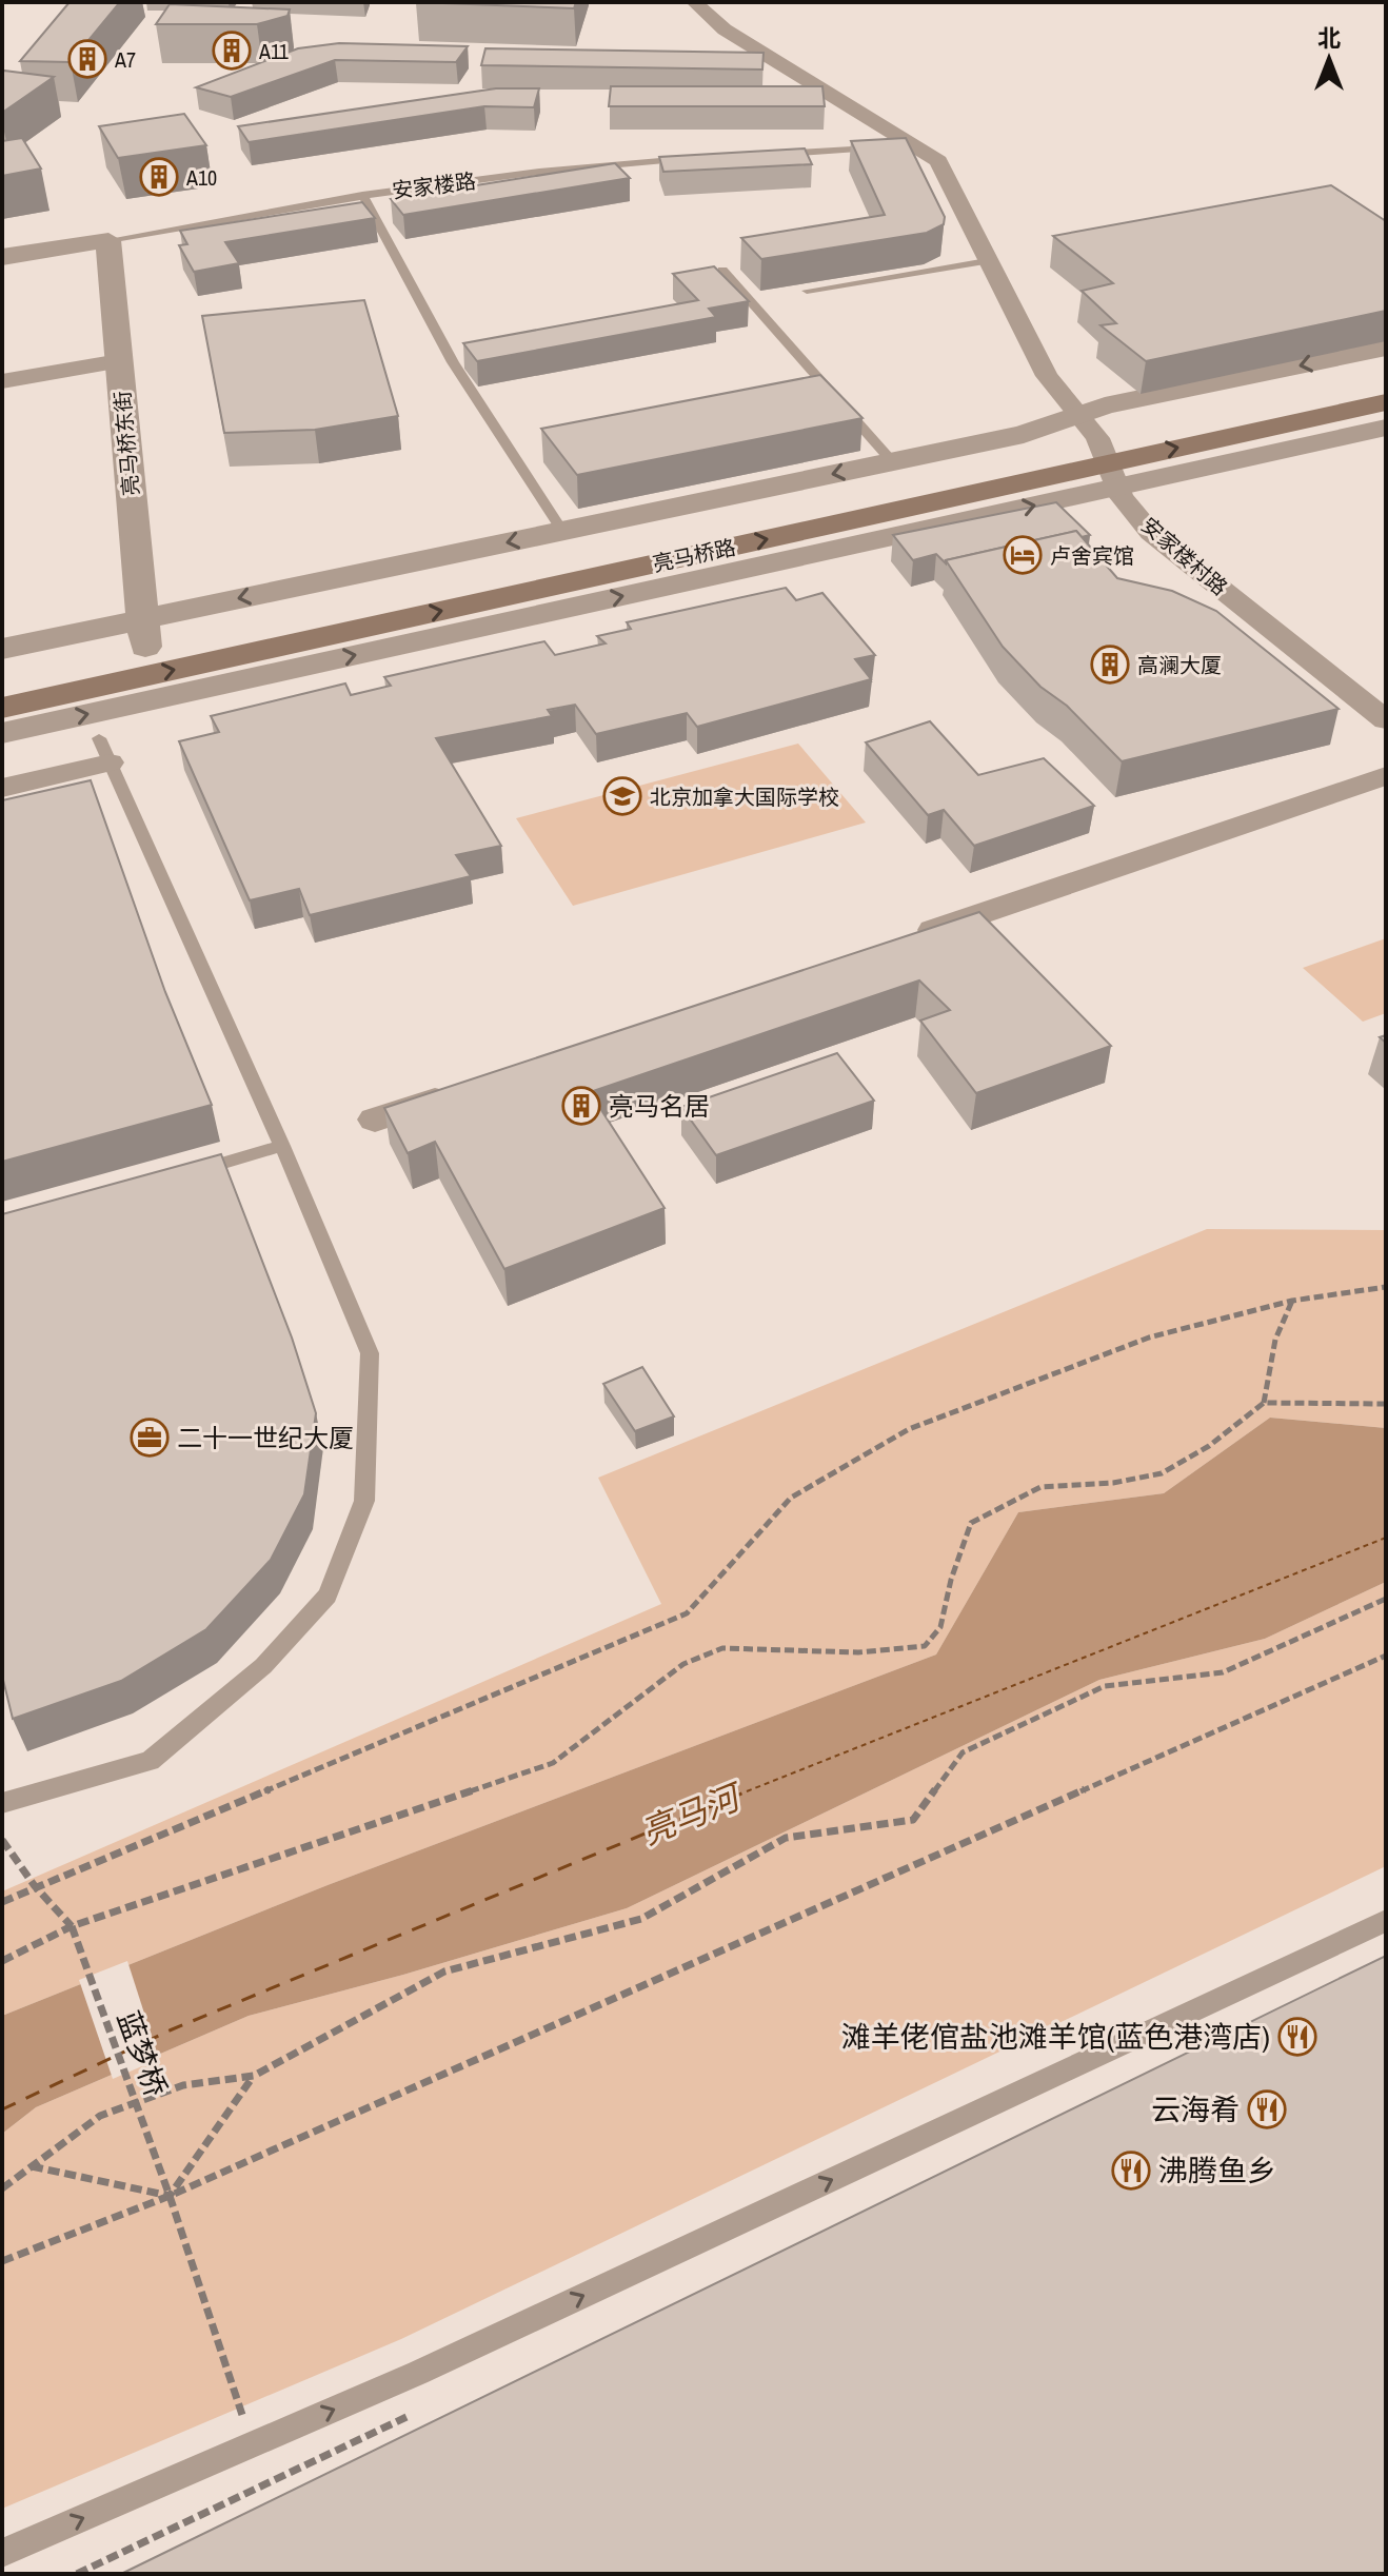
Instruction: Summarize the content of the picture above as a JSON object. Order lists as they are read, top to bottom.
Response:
{
  "streets": {
    "main road": ["亮马桥路"],
    "street": ["安家楼路", "亮马桥东街", "安家楼村路"],
    "path": ["蓝梦桥"]
  },
  "crossings": [
    ["安家楼路", "亮马桥东街"],
    ["亮马桥东街", "亮马桥路"],
    ["亮马桥路", "安家楼村路"]
  ],
  "water": ["亮马河"],
  "places": {
    "building": [
      "A11",
      "A7",
      "A10",
      "高澜大厦",
      "亮马名居"
    ],
    "hotel": ["卢舍宾馆"],
    "school or university": ["北京加拿大国际学校"],
    "office": ["二十一世纪大厦"],
    "restaurant": ["滩羊佬倌盐池滩羊馆(蓝色港湾店)", "云海肴", "沸腾鱼乡"]
  },
  "north": "top"
}
